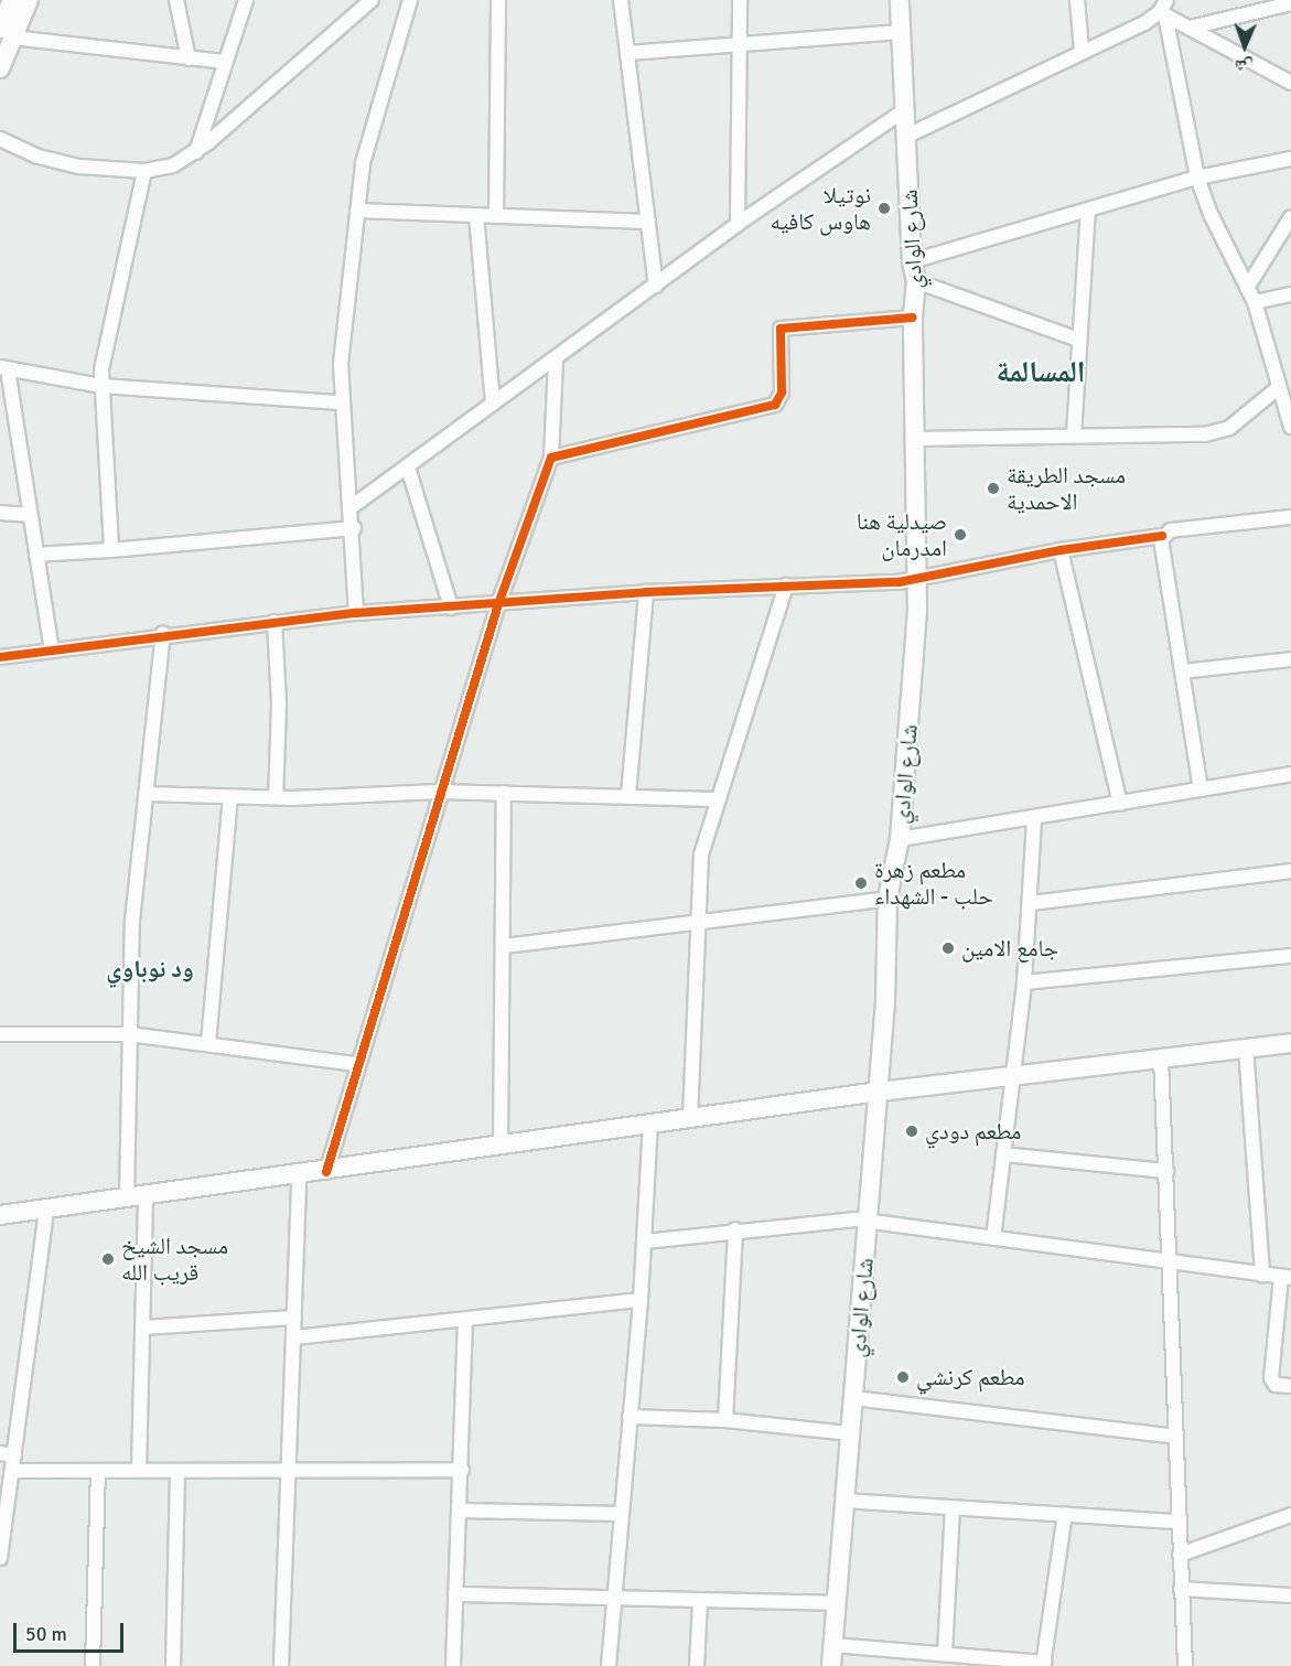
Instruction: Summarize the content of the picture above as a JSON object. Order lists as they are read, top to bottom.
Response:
{
  "streets": {
    "main road": ["شارع الوادي"]
  },
  "districts": ["المسالمة", "ود نوباوي"],
  "places": [
    "نوتيلا هاوس كافيه",
    "مسجد الطريقة الاحمدية",
    "صيدلية هنا امدرمان",
    "مطعم زهرة حلب - الشهداء",
    "جامع الامين",
    "مطعم دودي",
    "مسجد الشيخ قريب الله",
    "مطعم كرنشي"
  ],
  "scale_bar": "50 m",
  "north": "bottom"
}
